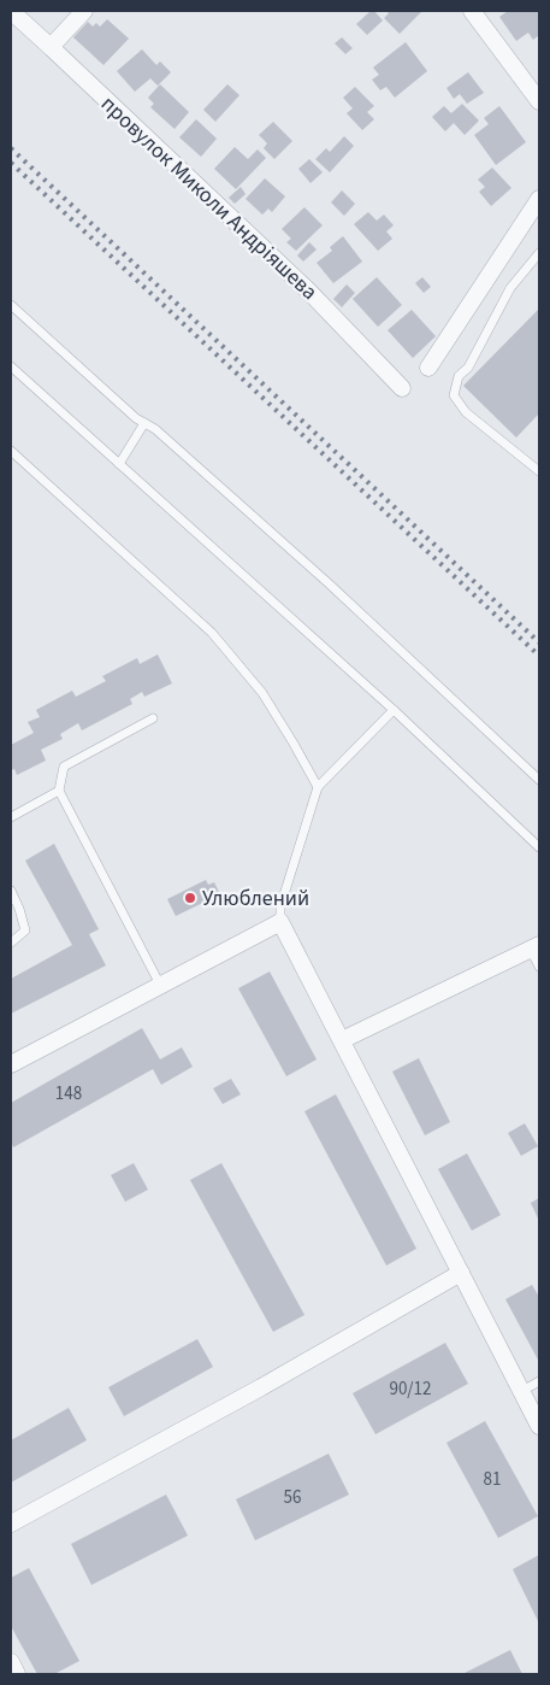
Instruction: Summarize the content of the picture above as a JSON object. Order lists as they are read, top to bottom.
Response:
{
  "streets": {
    "street": ["провулок Миколи Андріяшева"]
  },
  "places": ["Улюблений"],
  "house_numbers": [
    "148",
    "90/12",
    "81",
    "56"
  ]
}
